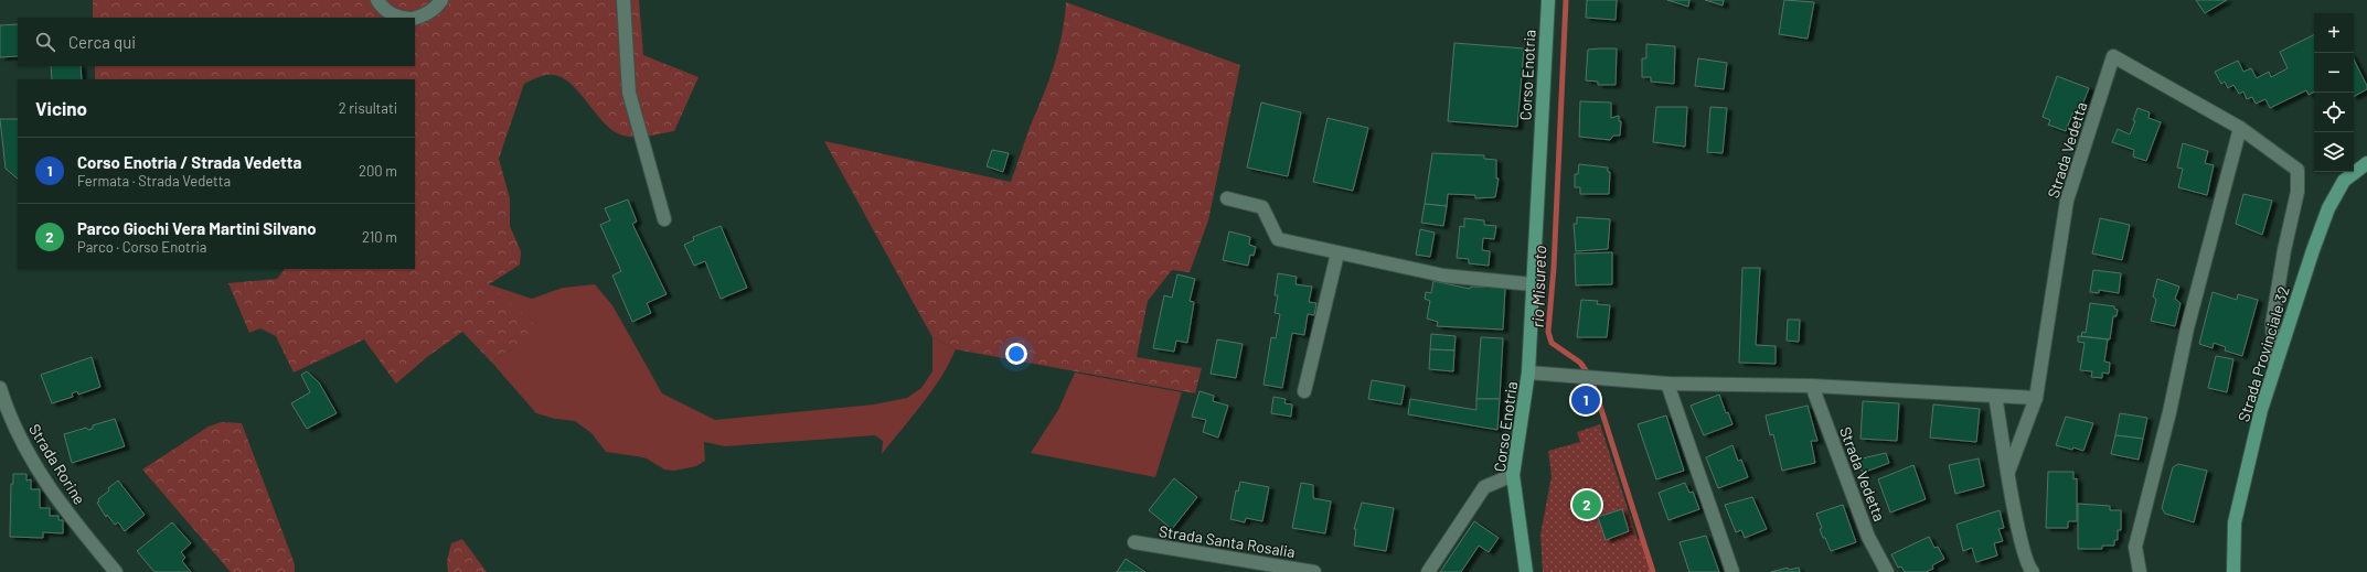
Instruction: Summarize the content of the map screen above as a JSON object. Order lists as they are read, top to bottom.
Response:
{
  "streets": {
    "main road": ["Corso Enotria", "Strada Provinciale 32"],
    "street": ["Strada Vedetta", "Strada Rorine", "Strada Santa Rosalia"]
  },
  "crossings": [
    ["Strada Vedetta", "Strada Provinciale 32"]
  ],
  "water": ["rio Misureto"],
  "page": {
    "map_buttons": ["+", "−"],
    "search": "Cerca qui",
    "heading": ["Vicino", "2 risultati"],
    "list": [
      {
        "mark": "1",
        "name": "Corso Enotria / Strada Vedetta",
        "note": "Fermata · Strada Vedetta",
        "value": "200 m"
      },
      {
        "mark": "2",
        "name": "Parco Giochi Vera Martini Silvano",
        "note": "Parco · Corso Enotria",
        "value": "210 m"
      }
    ],
    "pins": ["1", "2"]
  }
}
